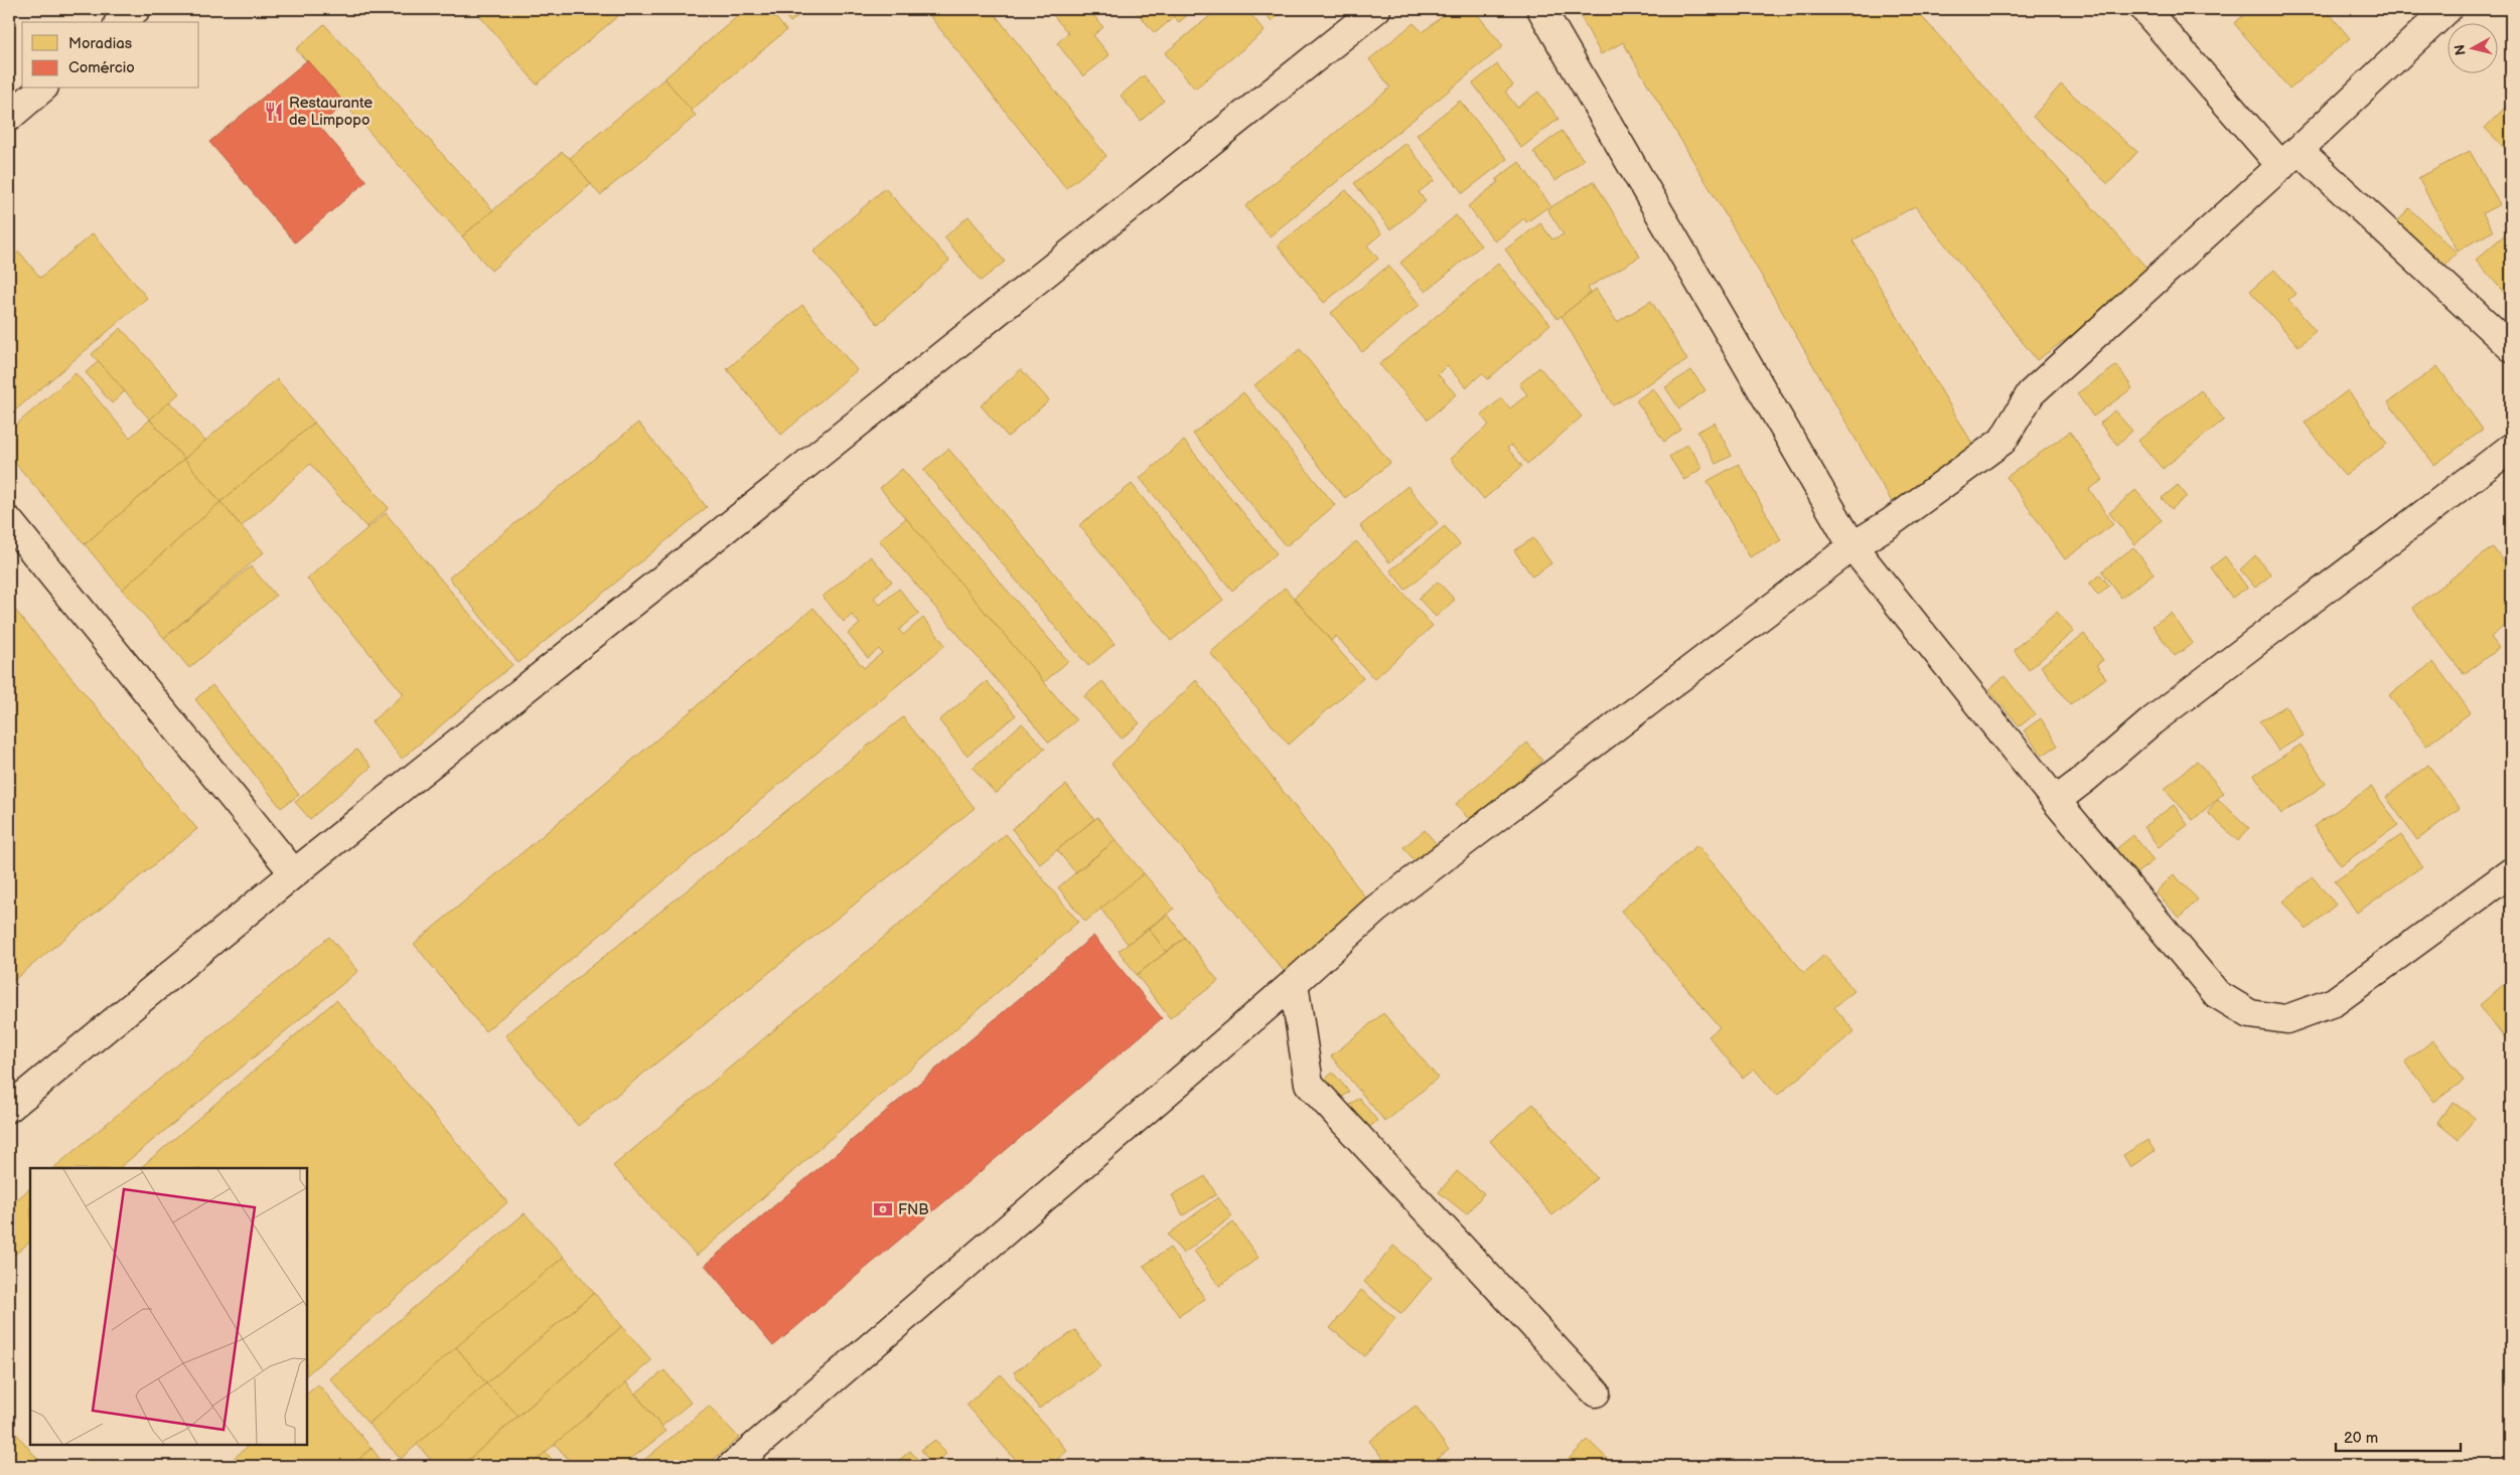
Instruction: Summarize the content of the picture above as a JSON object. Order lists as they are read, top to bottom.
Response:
{
  "places": {
    "restaurant": ["Restaurante de Limpopo"],
    "bank": ["FNB"]
  },
  "legend": ["Moradias", "Comércio"],
  "scale_bar": "20 m",
  "north": "left"
}
